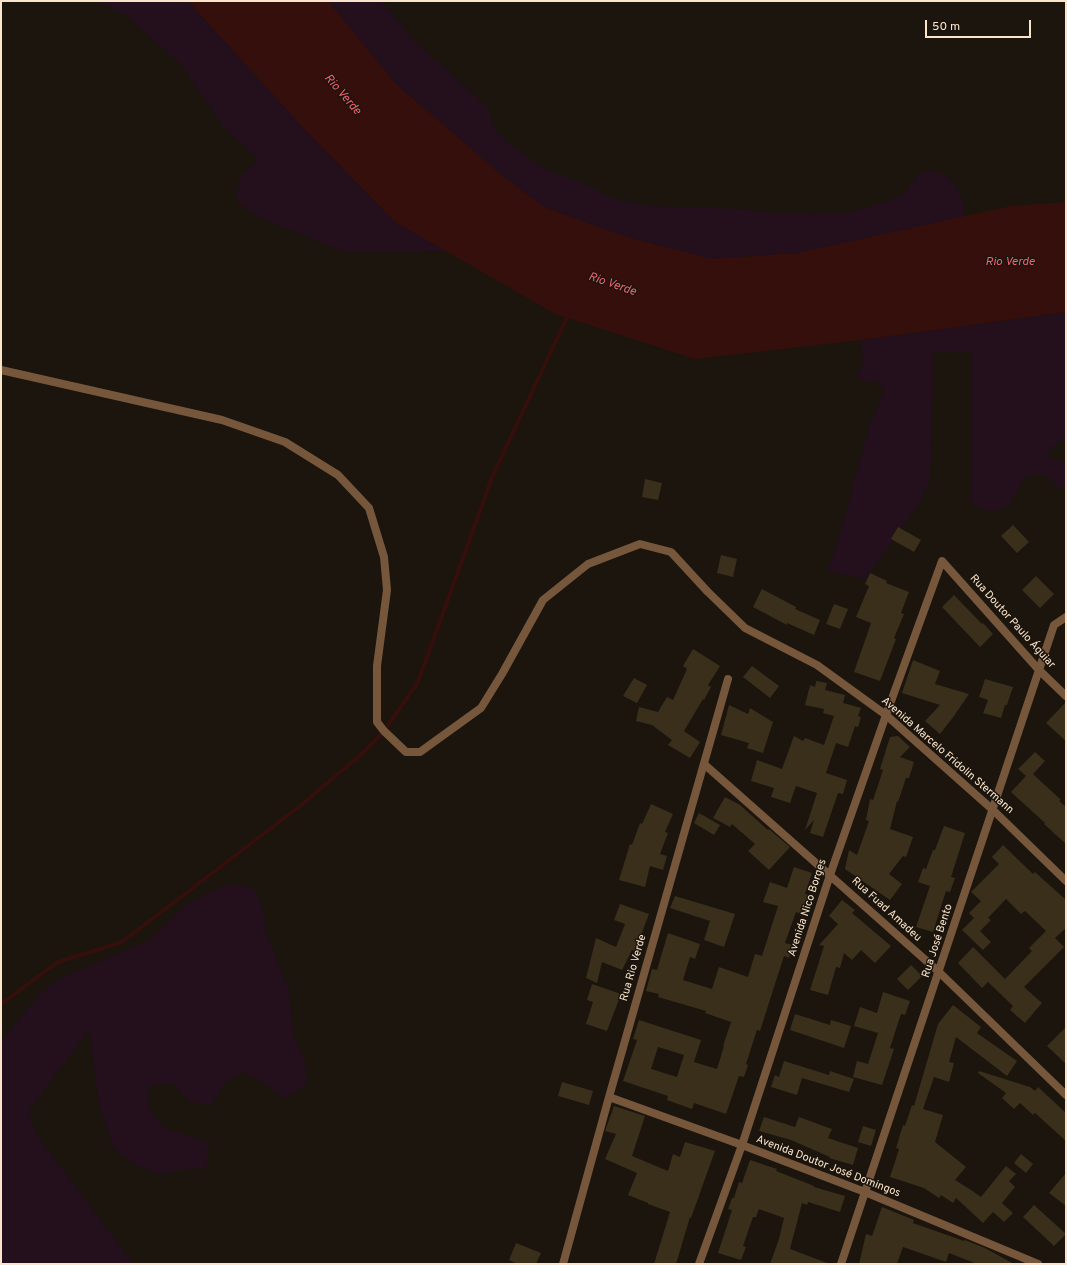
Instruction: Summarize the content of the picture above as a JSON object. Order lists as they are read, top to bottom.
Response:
{
  "streets": {
    "street": [
      "Rua Doutor Paulo Águiar",
      "Avenida Marcelo Fridolin Stermann",
      "Avenida Nico Borges",
      "Rua Fuad Amadeu",
      "Rua José Bento",
      "Rua Rio Verde",
      "Avenida Doutor José Domingos"
    ]
  },
  "crossings": [
    ["Rua Doutor Paulo Águiar", "Avenida Nico Borges"],
    ["Rua Doutor Paulo Águiar", "Rua José Bento"],
    ["Avenida Marcelo Fridolin Stermann", "Avenida Nico Borges"],
    ["Avenida Marcelo Fridolin Stermann", "Rua José Bento"],
    ["Avenida Nico Borges", "Rua Fuad Amadeu"],
    ["Avenida Nico Borges", "Avenida Doutor José Domingos"],
    ["Rua Fuad Amadeu", "Rua José Bento"],
    ["Rua Fuad Amadeu", "Rua Rio Verde"],
    ["Rua José Bento", "Avenida Doutor José Domingos"],
    ["Rua Rio Verde", "Avenida Doutor José Domingos"]
  ],
  "water": ["Rio Verde"],
  "scale_bar": "50 m"
}
